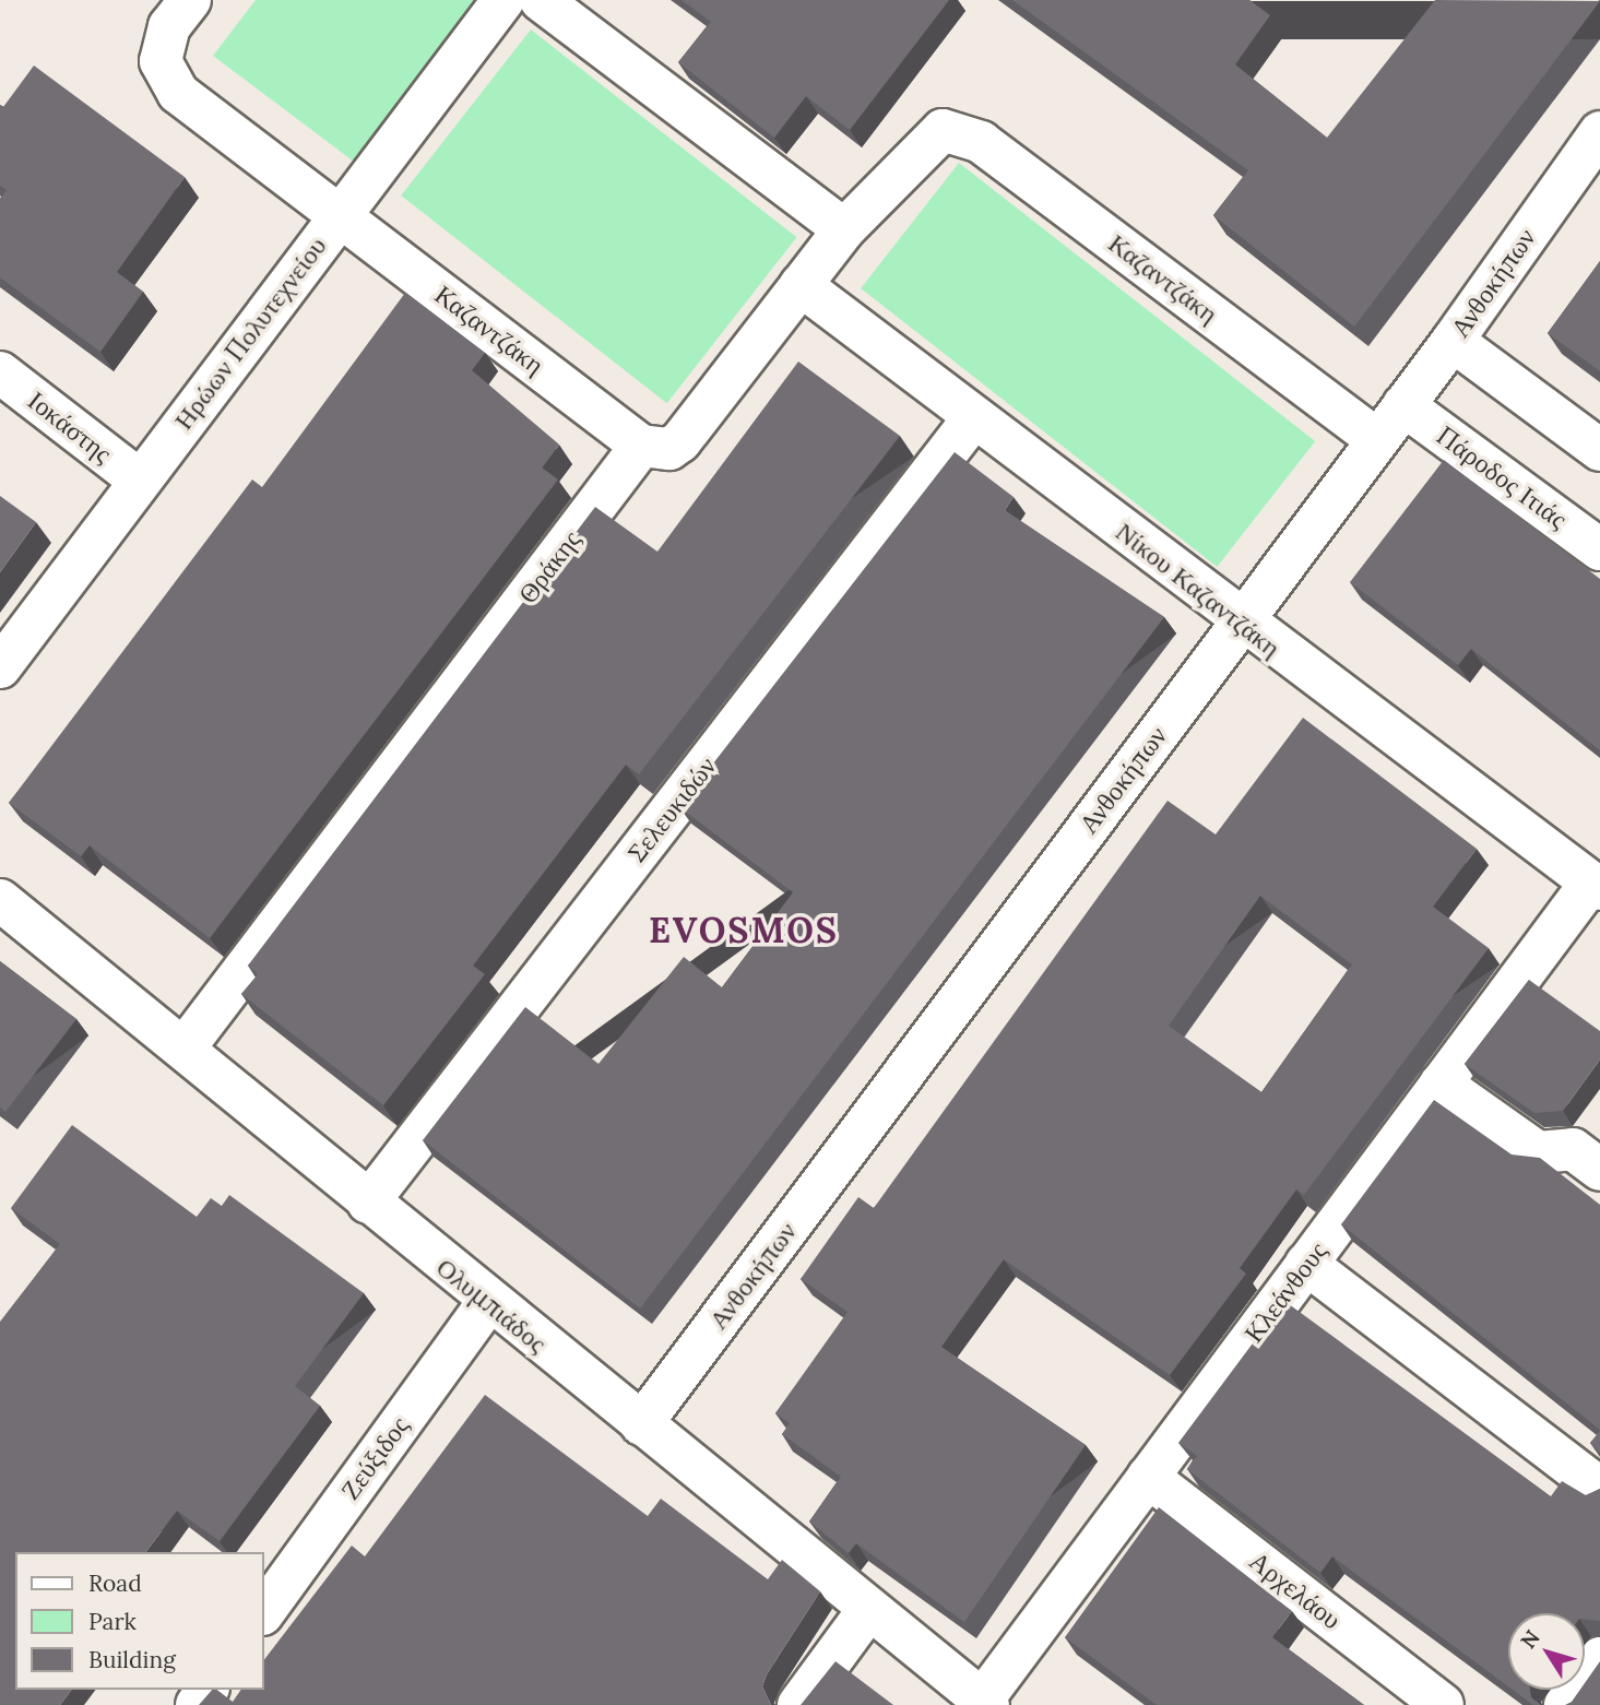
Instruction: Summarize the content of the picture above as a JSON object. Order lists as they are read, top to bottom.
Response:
{
  "streets": {
    "street": [
      "Καζαντζάκη",
      "Ανθοκήπων",
      "Ηρώων Πολυτεχνείου",
      "Ιοκάστης",
      "Πάροδος Ιτιάς",
      "Θράκης",
      "Νίκου Καζαντζάκη",
      "Σελευκιδών",
      "Κλεάνθους",
      "Ολυμπιάδος",
      "Ζεύξιδος",
      "Αρχελάου"
    ]
  },
  "crossings": [
    ["Καζαντζάκη", "Ανθοκήπων"],
    ["Καζαντζάκη", "Ηρώων Πολυτεχνείου"],
    ["Καζαντζάκη", "Θράκης"],
    ["Ανθοκήπων", "Πάροδος Ιτιάς"],
    ["Ανθοκήπων", "Νίκου Καζαντζάκη"],
    ["Ανθοκήπων", "Ολυμπιάδος"],
    ["Ηρώων Πολυτεχνείου", "Ιοκάστης"],
    ["Θράκης", "Ολυμπιάδος"],
    ["Νίκου Καζαντζάκη", "Σελευκιδών"],
    ["Νίκου Καζαντζάκη", "Κλεάνθους"],
    ["Σελευκιδών", "Ολυμπιάδος"],
    ["Κλεάνθους", "Ολυμπιάδος"],
    ["Κλεάνθους", "Αρχελάου"],
    ["Ολυμπιάδος", "Ζεύξιδος"]
  ],
  "districts": ["EVOSMOS"],
  "legend": ["Road", "Park", "Building"],
  "north": "top left"
}
